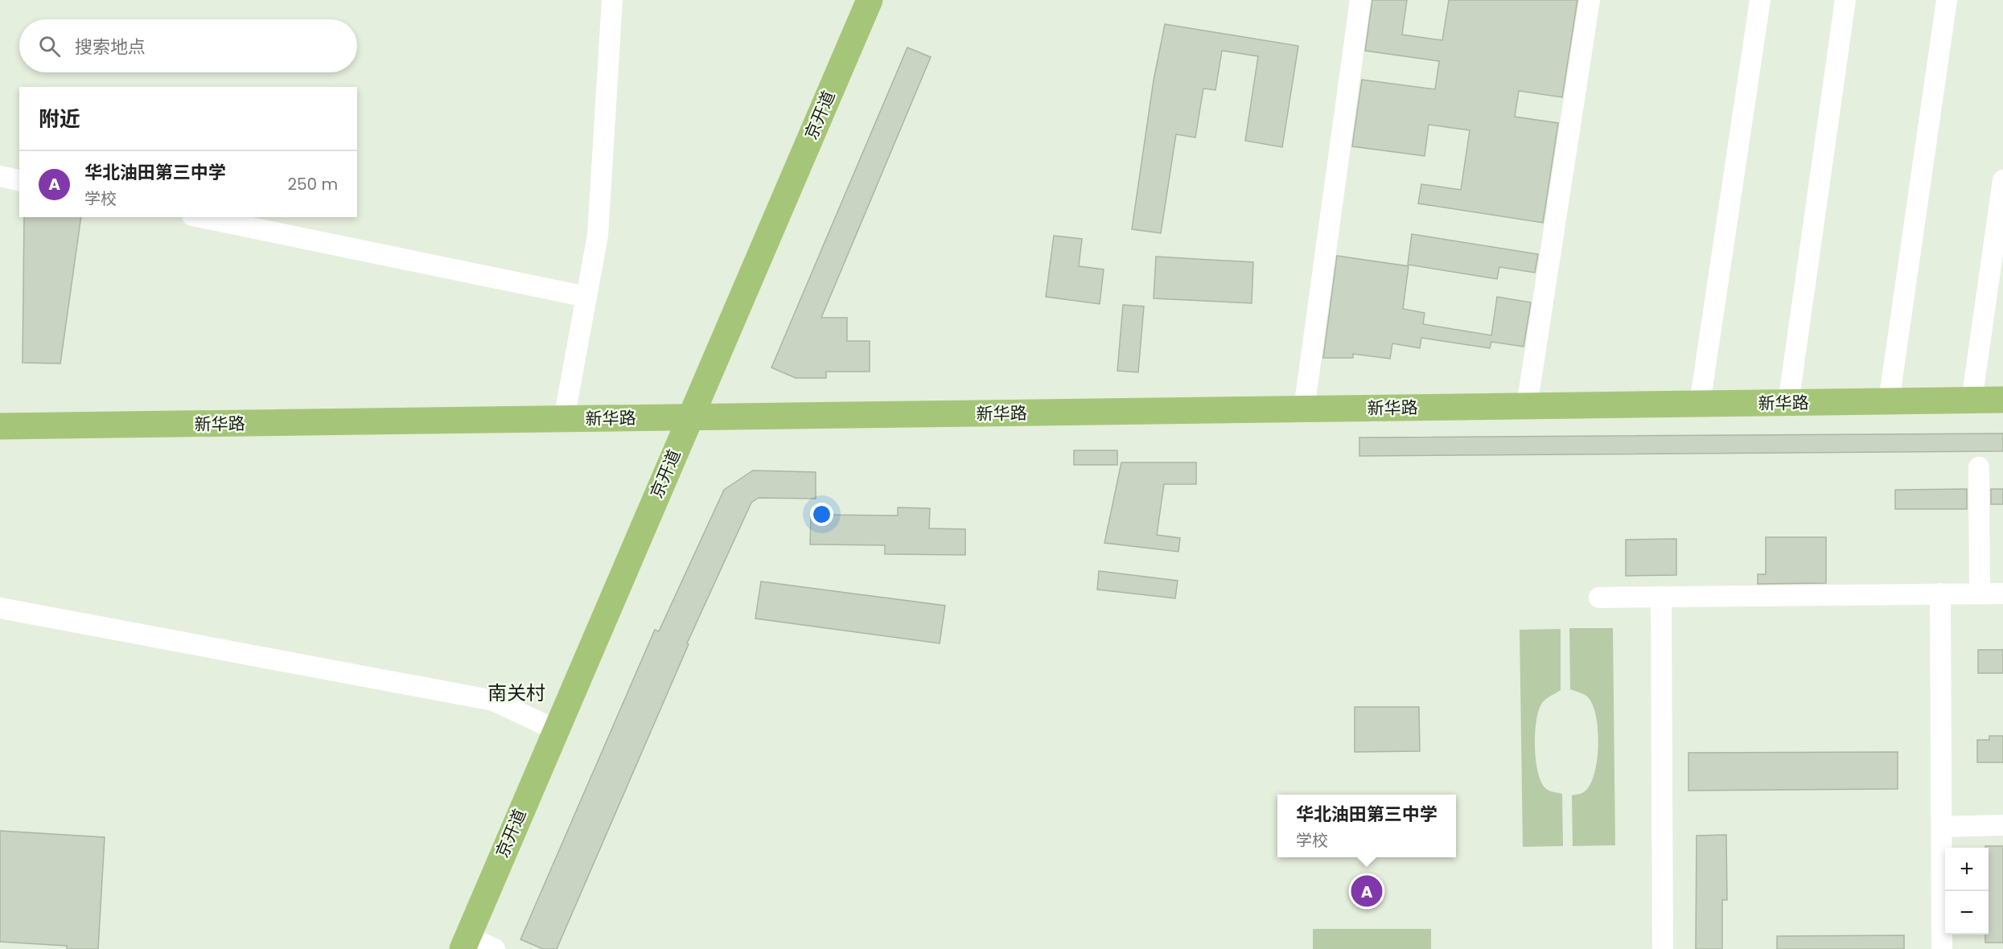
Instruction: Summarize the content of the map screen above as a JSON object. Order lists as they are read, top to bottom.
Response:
{
  "streets": {
    "main road": ["京开道", "新华路"]
  },
  "crossings": [
    ["京开道", "新华路"]
  ],
  "districts": ["南关村"],
  "page": {
    "search": "搜索地点",
    "heading": "附近",
    "list": [
      {
        "mark": "A",
        "name": "华北油田第三中学",
        "note": "学校",
        "value": "250 m"
      }
    ],
    "popup": ["华北油田第三中学", "学校"],
    "map_buttons": ["+", "−"],
    "pins": "A"
  }
}
